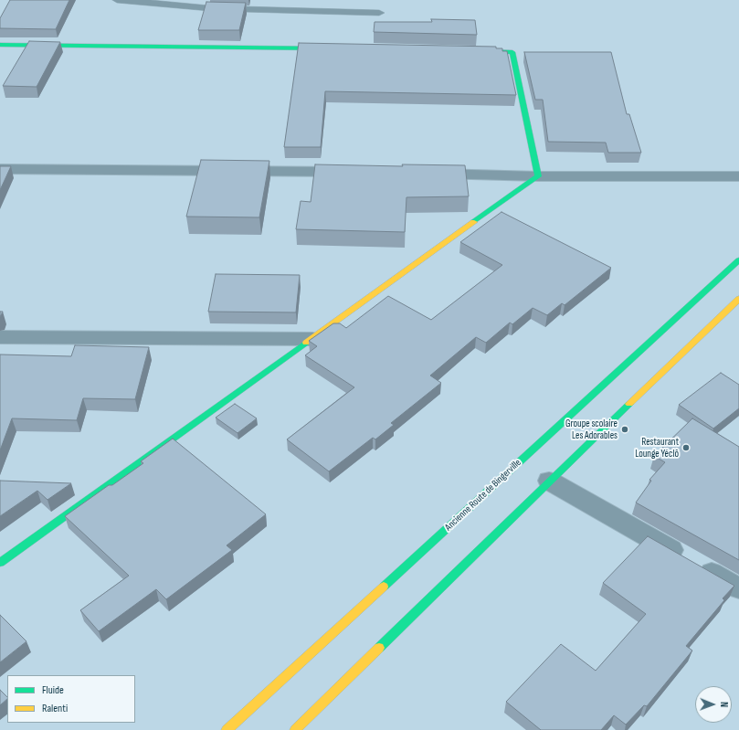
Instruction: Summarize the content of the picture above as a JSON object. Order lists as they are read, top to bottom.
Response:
{
  "streets": {
    "street": ["Ancienne Route de Bingerville"]
  },
  "places": ["Groupe scolaire Les Adorables", "Restaurant Lounge Yéclô"],
  "legend": ["Fluide", "Ralenti"],
  "north": "right"
}
